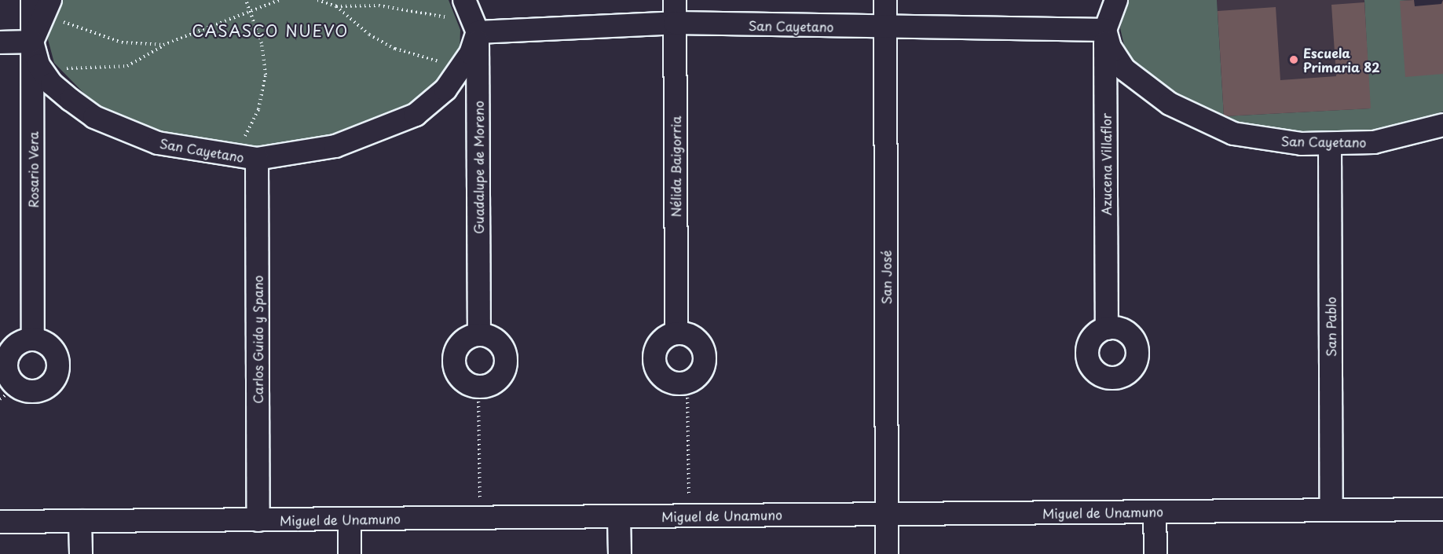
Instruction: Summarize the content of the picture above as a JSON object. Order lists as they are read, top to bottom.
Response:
{
  "streets": {
    "street": [
      "San Cayetano",
      "Azucena Villaflor",
      "Nélida Baigorria",
      "Guadalupe de Moreno",
      "Rosario Vera",
      "San José",
      "San Pablo",
      "Carlos Guido y Spano",
      "Miguel de Unamuno"
    ]
  },
  "crossings": [
    ["San Cayetano", "Azucena Villaflor"],
    ["San Cayetano", "Nélida Baigorria"],
    ["San Cayetano", "Guadalupe de Moreno"],
    ["San Cayetano", "Rosario Vera"],
    ["San Cayetano", "San José"],
    ["San Cayetano", "San Pablo"],
    ["San Cayetano", "Carlos Guido y Spano"],
    ["San José", "Miguel de Unamuno"],
    ["San Pablo", "Miguel de Unamuno"],
    ["Carlos Guido y Spano", "Miguel de Unamuno"]
  ],
  "districts": ["CASASCO NUEVO"],
  "places": ["Escuela Primaria 82"]
}
